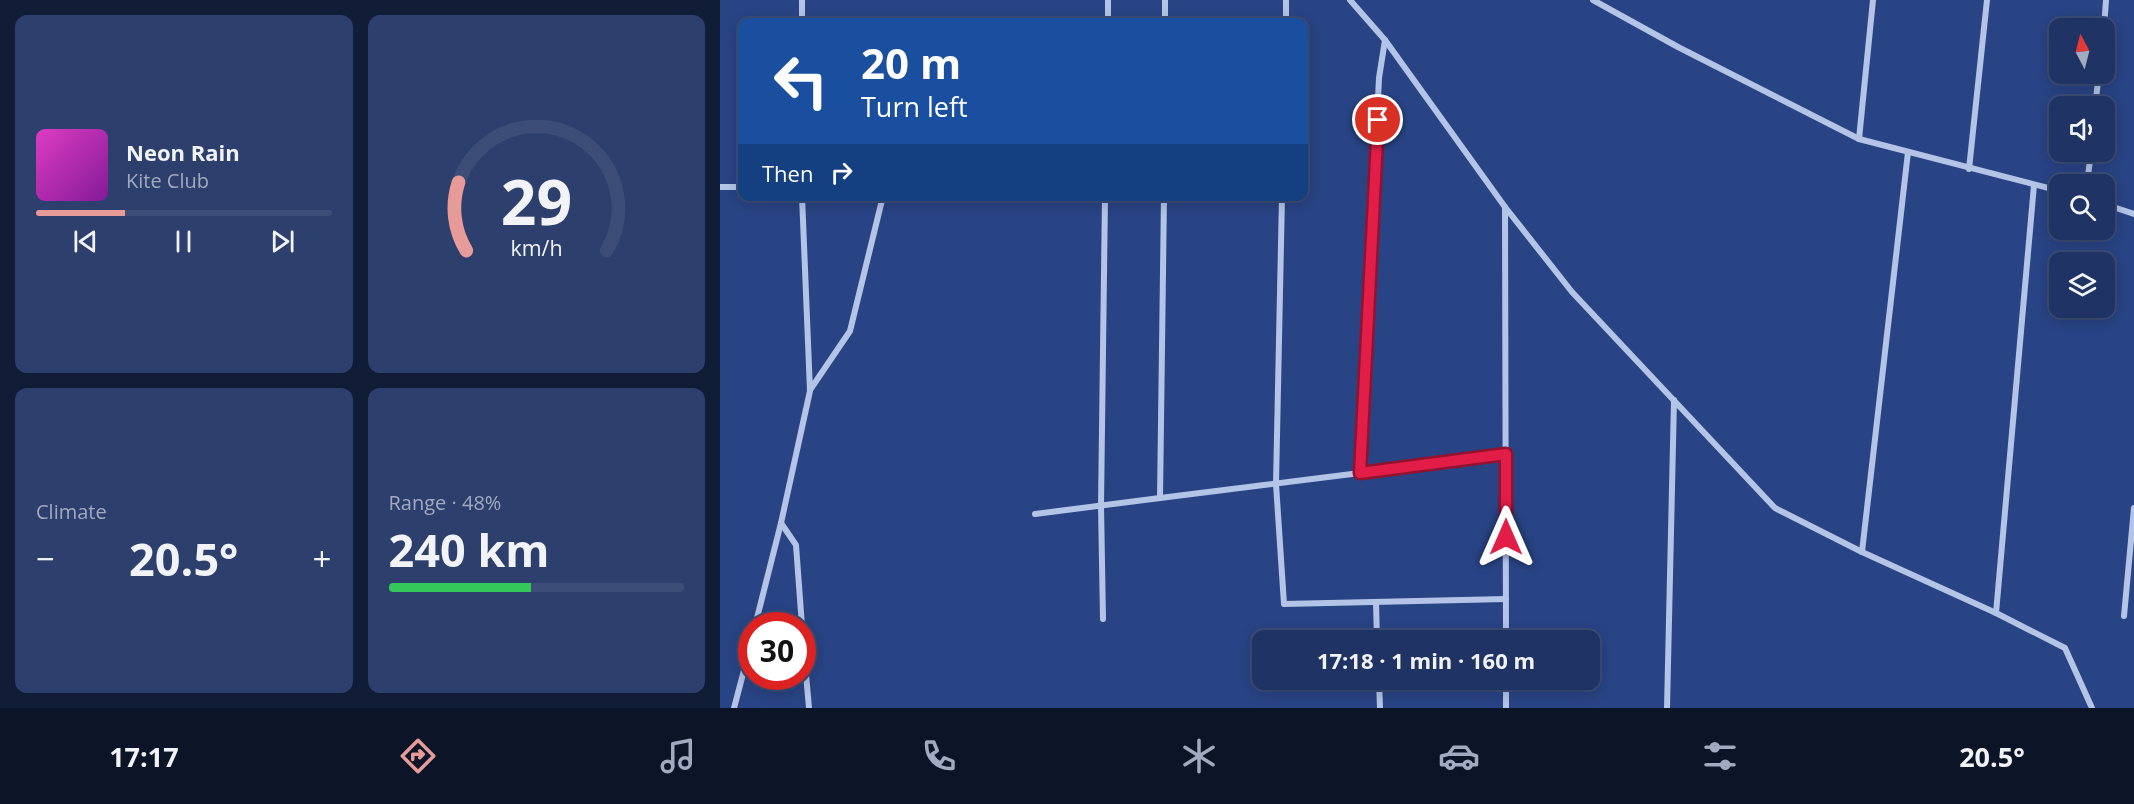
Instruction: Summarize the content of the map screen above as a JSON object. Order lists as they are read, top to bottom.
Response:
{
  "north": "top",
  "page": {
    "turn": ["20 m", "Turn left"],
    "song": ["Neon Rain", "Kite Club"],
    "then": "Then",
    "tile": [
      "Climate",
      ["Range · 48%", "240 km"]
    ],
    "heat": ["−", "20.5°", "+"],
    "limit": "30",
    "trip": "17:18 · 1 min · 160 m",
    "tabs": ["17:17", "20.5°"],
    "gauge": ["29", "km/h"]
  }
}
